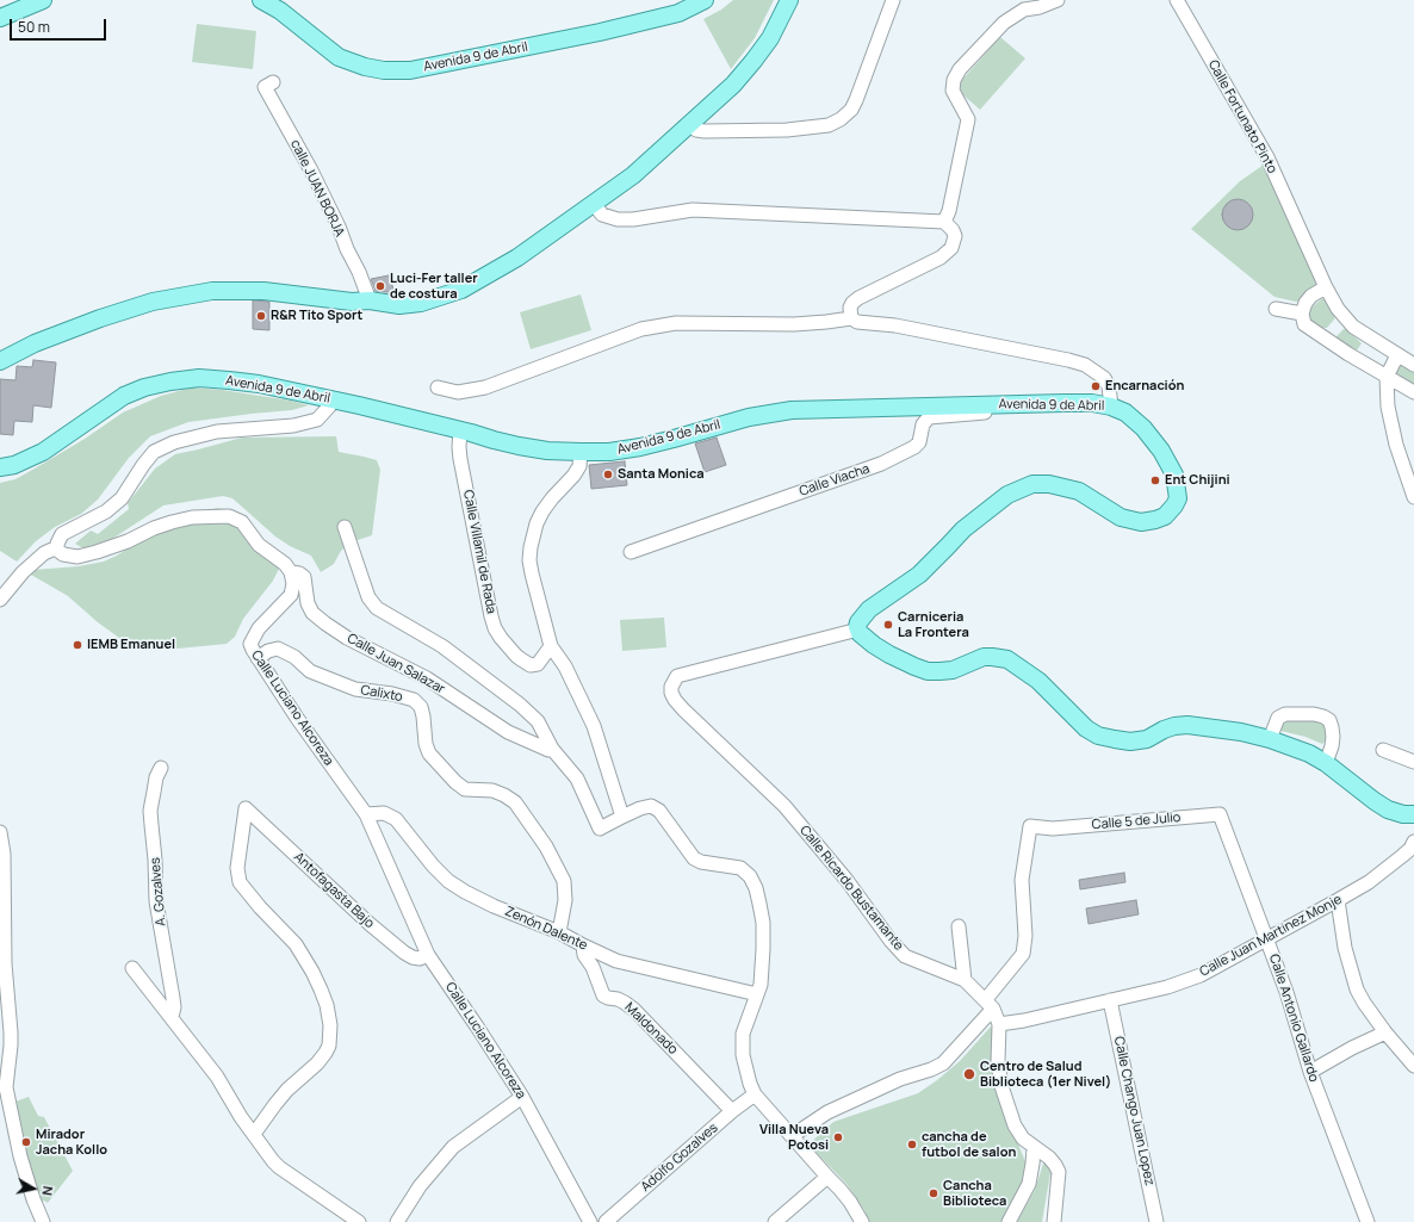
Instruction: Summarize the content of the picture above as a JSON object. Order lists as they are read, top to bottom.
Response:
{
  "streets": {
    "main road": ["Avenida 9 de Abril"],
    "street": [
      "Calle Fortunato Pinto",
      "calle JUAN BORJA",
      "Calle Viacha",
      "Calle Villamil de Rada",
      "Calle Juan Salazar",
      "Calixto",
      "Calle Luciano Alcoreza",
      "Calle 5 de Julio",
      "Calle Ricardo Bustamante",
      "Antofagasta Bajo",
      "A. Gozalves",
      "Zenón Dalente",
      "Calle Juan Martinez Monje",
      "Calle Antonio Gallardo",
      "Maldonado",
      "Calle Chango Juan Lopez",
      "Adolfo Gozalves"
    ]
  },
  "crossings": [
    ["Avenida 9 de Abril", "Calle Viacha"],
    ["Avenida 9 de Abril", "Calle Villamil de Rada"],
    ["Avenida 9 de Abril", "Calle Ricardo Bustamante"],
    ["Calle Juan Salazar", "Calle Luciano Alcoreza"],
    ["Calixto", "Calle Luciano Alcoreza"],
    ["Calixto", "Zenón Dalente"],
    ["Calle Luciano Alcoreza", "Antofagasta Bajo"],
    ["Calle Luciano Alcoreza", "Zenón Dalente"],
    ["Calle 5 de Julio", "Calle Ricardo Bustamante"],
    ["Calle 5 de Julio", "Calle Antonio Gallardo"],
    ["Calle Ricardo Bustamante", "Calle Juan Martinez Monje"],
    ["Zenón Dalente", "Maldonado"],
    ["Calle Juan Martinez Monje", "Calle Antonio Gallardo"],
    ["Calle Juan Martinez Monje", "Calle Chango Juan Lopez"],
    ["Maldonado", "Adolfo Gozalves"]
  ],
  "places": [
    "Luci-Fer taller de costura",
    "R&R Tito Sport",
    "Encarnación",
    "Santa Monica",
    "Ent Chijini",
    "Carniceria La Frontera",
    "IEMB Emanuel",
    "Centro de Salud Biblioteca (1er Nivel)",
    "Villa Nueva Potosi",
    "Mirador Jacha Kollo",
    "cancha de futbol de salon",
    "Cancha Biblioteca"
  ],
  "scale_bar": "50 m",
  "north": "right"
}
